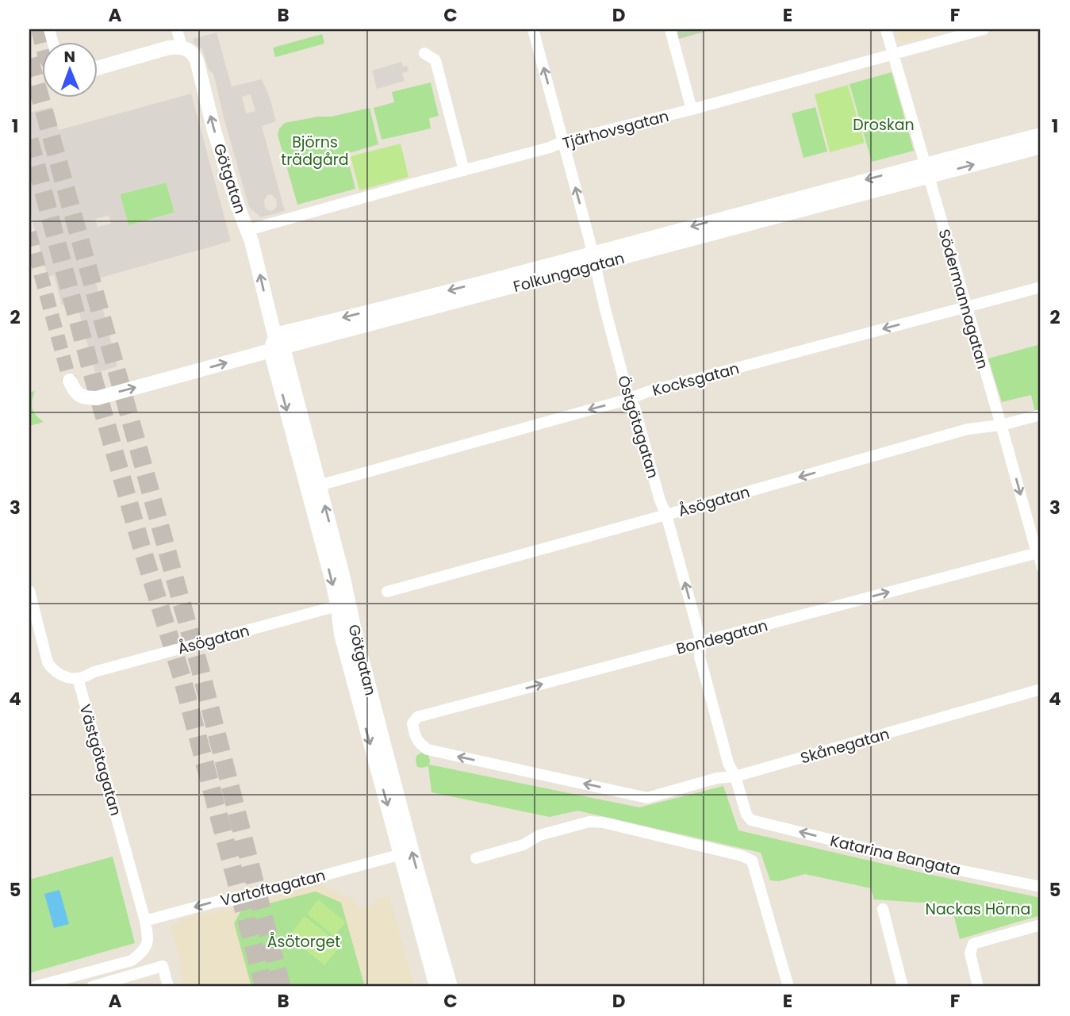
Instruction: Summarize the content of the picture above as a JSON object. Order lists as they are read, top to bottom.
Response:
{
  "streets": {
    "street": [
      "Tjärhovsgatan",
      "Götgatan",
      "Folkungagatan",
      "Södermannagatan",
      "Kocksgatan",
      "Östgötagatan",
      "Åsögatan",
      "Bondegatan",
      "Skånegatan",
      "Västgötagatan",
      "Katarina Bangata",
      "Vartoftagatan"
    ]
  },
  "crossings": [
    ["Tjärhovsgatan", "Götgatan"],
    ["Tjärhovsgatan", "Södermannagatan"],
    ["Tjärhovsgatan", "Östgötagatan"],
    ["Götgatan", "Folkungagatan"],
    ["Götgatan", "Kocksgatan"],
    ["Götgatan", "Åsögatan"],
    ["Götgatan", "Vartoftagatan"],
    ["Folkungagatan", "Södermannagatan"],
    ["Folkungagatan", "Östgötagatan"],
    ["Södermannagatan", "Kocksgatan"],
    ["Södermannagatan", "Åsögatan"],
    ["Södermannagatan", "Bondegatan"],
    ["Kocksgatan", "Östgötagatan"],
    ["Östgötagatan", "Åsögatan"],
    ["Östgötagatan", "Bondegatan"],
    ["Östgötagatan", "Skånegatan"],
    ["Östgötagatan", "Katarina Bangata"],
    ["Åsögatan", "Västgötagatan"],
    ["Bondegatan", "Skånegatan"],
    ["Västgötagatan", "Vartoftagatan"]
  ],
  "one_way": [
    "Kocksgatan",
    "Östgötagatan",
    "Åsögatan",
    "Katarina Bangata",
    "Vartoftagatan"
  ],
  "parks": [
    "Droskan",
    "Björns trädgård",
    "Nackas Hörna",
    "Åsötorget"
  ],
  "north": "top",
  "grid": {
    "columns": [
      "A",
      "B",
      "C",
      "D",
      "E",
      "F"
    ],
    "rows": [
      "1",
      "2",
      "3",
      "4",
      "5"
    ]
  }
}
